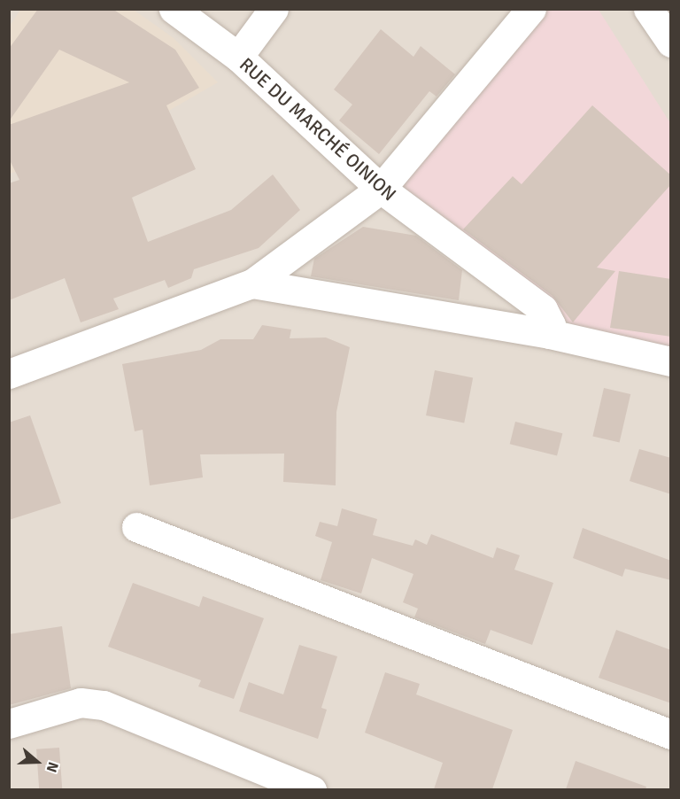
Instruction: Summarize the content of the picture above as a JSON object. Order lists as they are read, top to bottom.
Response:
{
  "streets": {
    "street": ["RUE DU MARCHÉ OINION"]
  },
  "north": "right"
}
